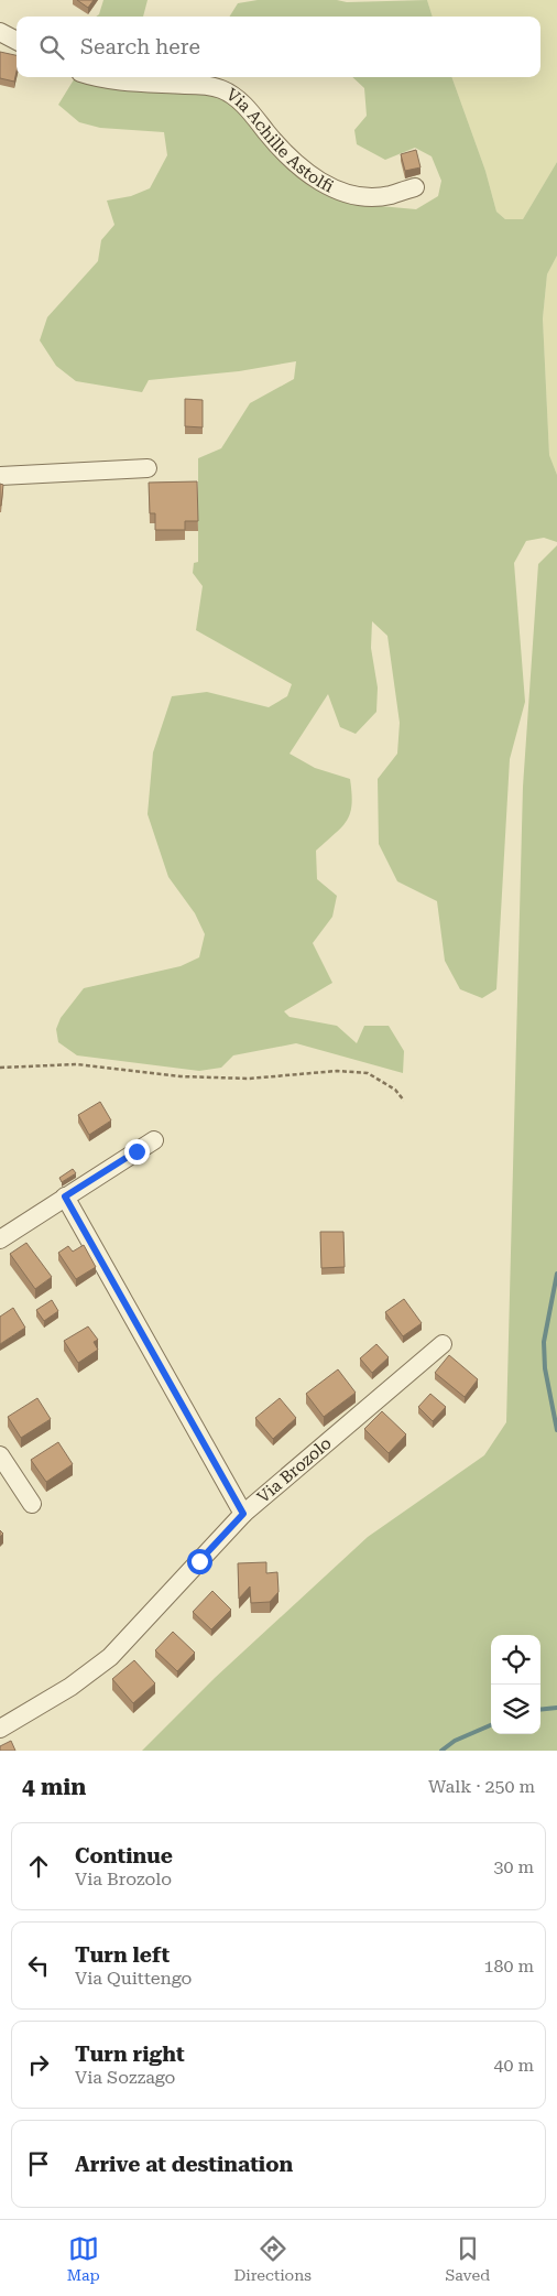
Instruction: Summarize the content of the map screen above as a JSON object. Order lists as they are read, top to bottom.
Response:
{
  "streets": {
    "street": ["Via Achille Astolfi", "Via Brozolo"]
  },
  "page": {
    "search": "Search here",
    "heading": ["4 min", "Walk · 250 m"],
    "list": [
      ["Continue", "Via Brozolo", "30 m"],
      ["Turn left", "Via Quittengo", "180 m"],
      ["Turn right", "Via Sozzago", "40 m"],
      "Arrive at destination"
    ],
    "nav": ["Map", "Directions", "Saved"]
  }
}
